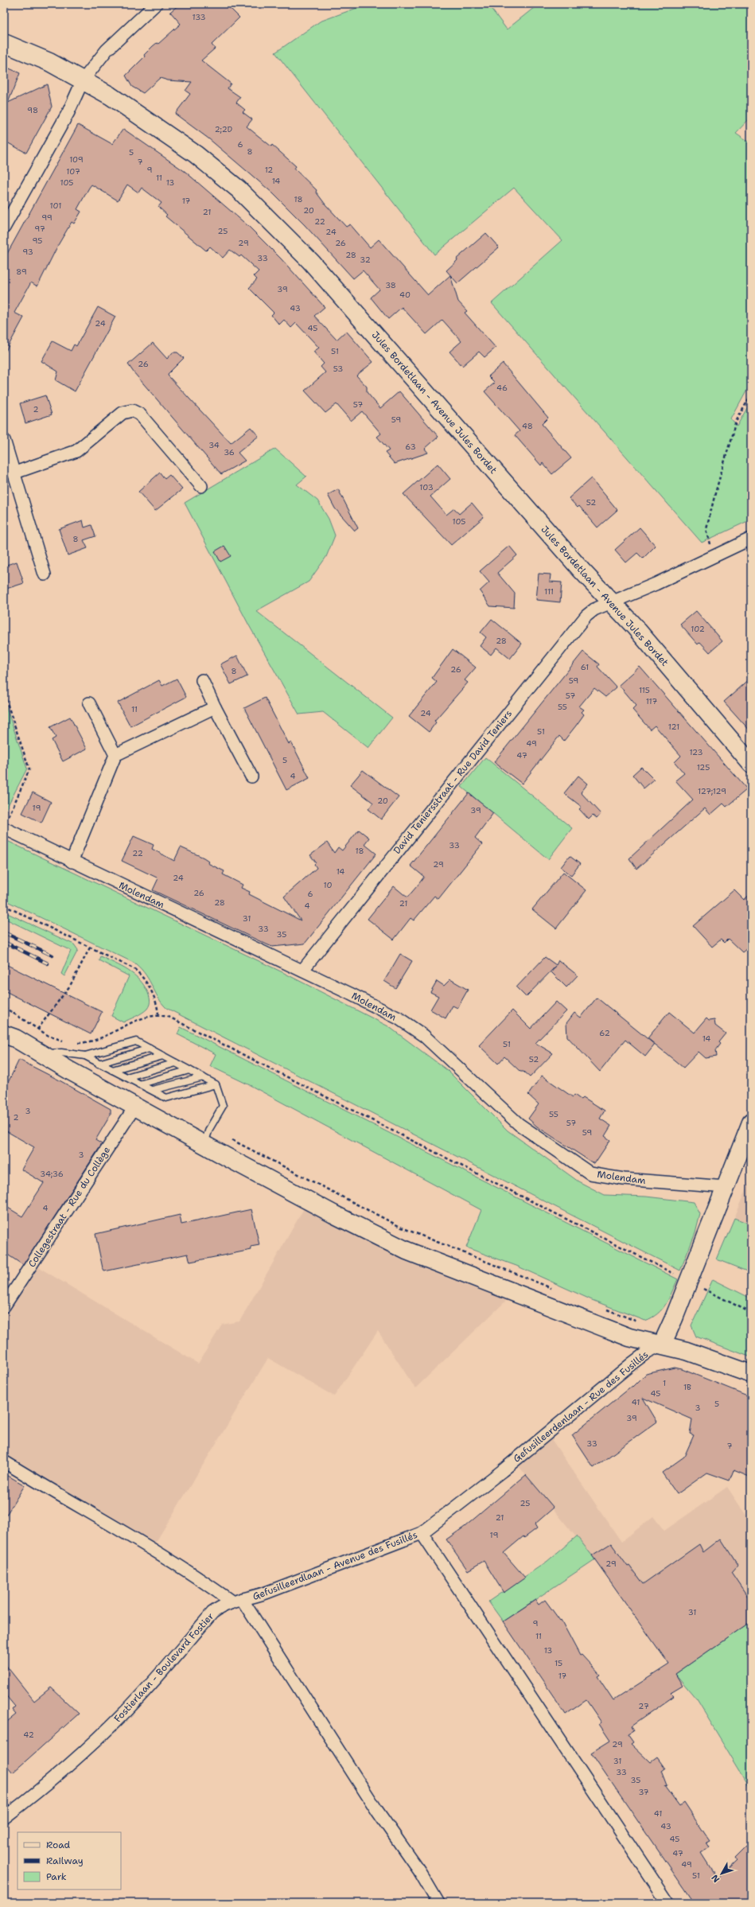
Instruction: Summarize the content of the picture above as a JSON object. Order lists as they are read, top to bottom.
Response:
{
  "streets": {
    "street": [
      "Jules Bordetlaan - Avenue Jules Bordet",
      "David Teniersstraat - Rue David Teniers",
      "Molendam",
      "Collegestraat - Rue du Collège",
      "Gefusilleerdenlaan - Rue des Fusillés",
      "Gefusilleerdlaan - Avenue des Fusillés",
      "Fostierlaan - Boulevard Fostier"
    ]
  },
  "crossings": [
    ["Jules Bordetlaan - Avenue Jules Bordet", "David Teniersstraat - Rue David Teniers"],
    ["David Teniersstraat - Rue David Teniers", "Molendam"],
    ["Gefusilleerdenlaan - Rue des Fusillés", "Gefusilleerdlaan - Avenue des Fusillés"],
    ["Gefusilleerdlaan - Avenue des Fusillés", "Fostierlaan - Boulevard Fostier"]
  ],
  "house_numbers": [
    "133",
    "98",
    "2;2D",
    "6",
    "8",
    "5",
    "109",
    "7",
    "9",
    "12",
    "107",
    "11",
    "14",
    "105",
    "13",
    "18",
    "17",
    "101",
    "20",
    "21",
    "99",
    "22",
    "97",
    "25",
    "24",
    "95",
    "29",
    "26",
    "93",
    "28",
    "33",
    "32",
    "89",
    "38",
    "39",
    "40",
    "43",
    "24",
    "45",
    "51",
    "26",
    "53",
    "46",
    "57",
    "2",
    "59",
    "48",
    "34",
    "63",
    "36",
    "103",
    "52",
    "105",
    "8",
    "111",
    "102",
    "28",
    "61",
    "26",
    "8",
    "59",
    "115",
    "57",
    "117",
    "55",
    "11",
    "24",
    "121",
    "51",
    "49",
    "123",
    "47",
    "5",
    "125",
    "4",
    "127;129",
    "20",
    "19",
    "39",
    "33",
    "18",
    "22",
    "29",
    "14",
    "24",
    "10",
    "26",
    "6",
    "28",
    "21",
    "4",
    "31",
    "33",
    "35",
    "62",
    "14",
    "51",
    "52",
    "3",
    "55",
    "2",
    "57",
    "59",
    "3",
    "34;36",
    "4",
    "1",
    "1B",
    "45",
    "41",
    "5",
    "3",
    "39",
    "33",
    "7",
    "25",
    "21",
    "19",
    "29",
    "31",
    "9",
    "11",
    "13",
    "15",
    "17",
    "27",
    "42",
    "29",
    "31",
    "33",
    "35",
    "37",
    "41",
    "43",
    "45",
    "47",
    "49",
    "51"
  ],
  "legend": ["Road", "Railway", "Park"],
  "north": "bottom left"
}
